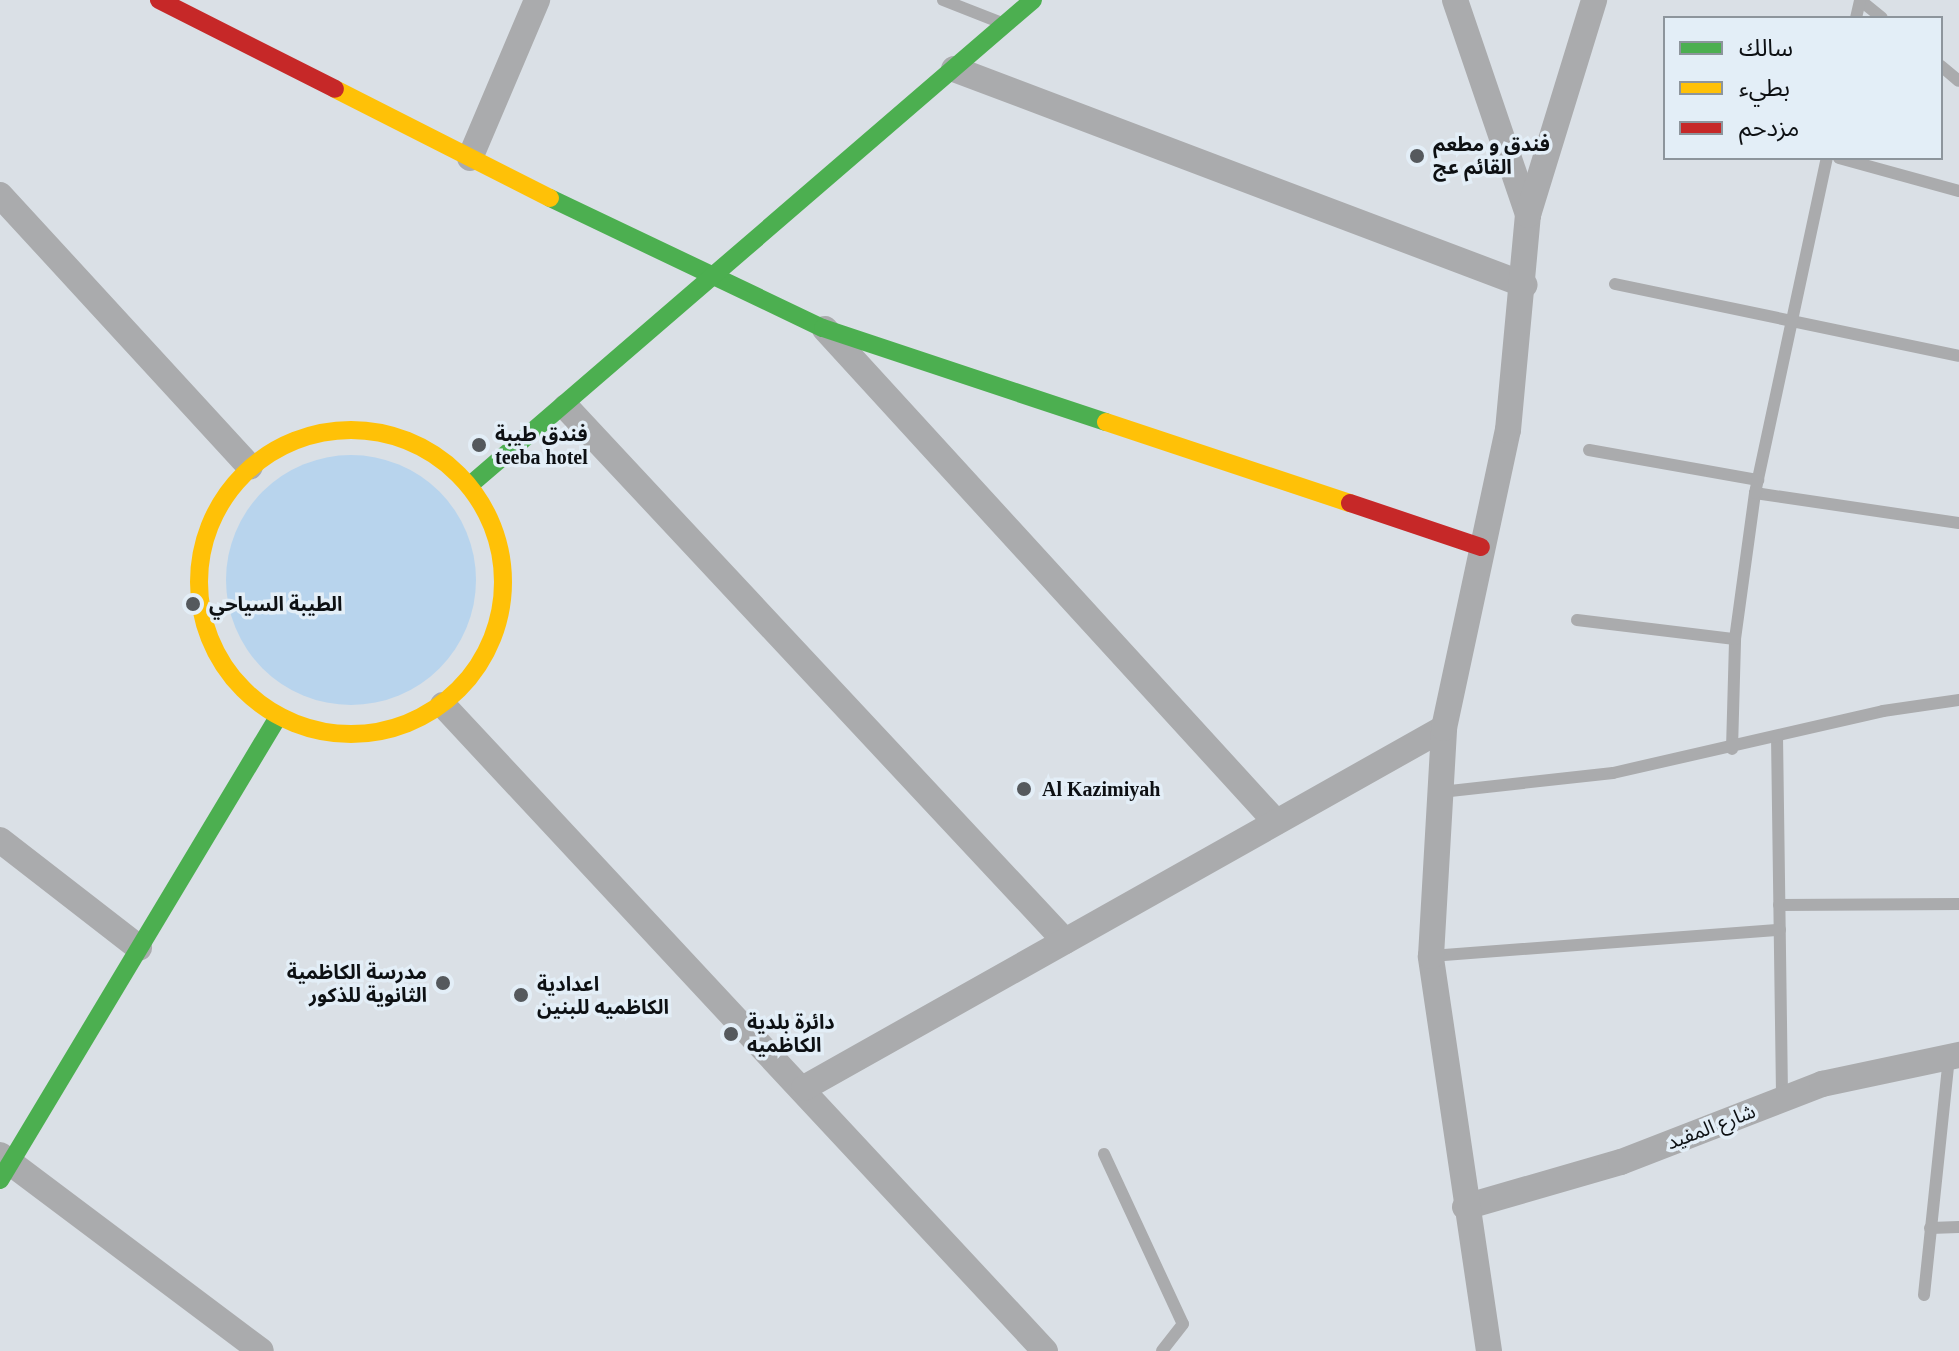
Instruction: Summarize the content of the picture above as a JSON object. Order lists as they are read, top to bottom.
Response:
{
  "streets": {
    "street": ["شارع المفيد"]
  },
  "places": [
    "فندق و مطعم القائم عج",
    "فندق طيبة teeba hotel",
    "الطيبة السياحي",
    "Al Kazimiyah",
    "مدرسة الكاظمية الثانوية للذكور",
    "اعدادية الكاظميه للبنين",
    "دائرة بلدية الكاظميه"
  ],
  "legend": ["سالك", "بطيء", "مزدحم"]
}
